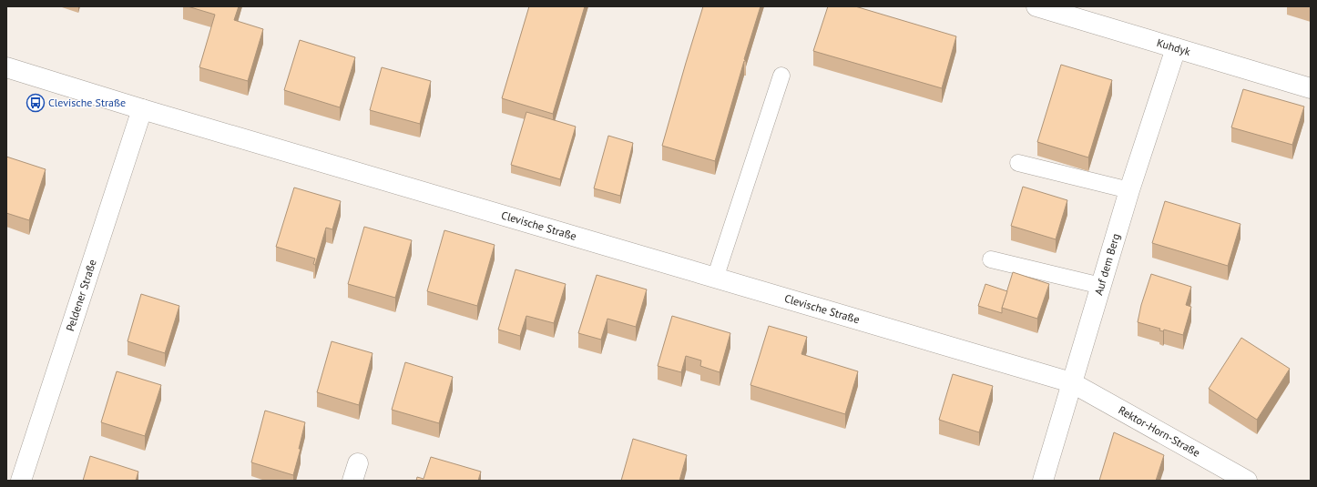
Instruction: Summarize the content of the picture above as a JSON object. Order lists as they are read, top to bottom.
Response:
{
  "streets": {
    "street": [
      "Kuhdyk",
      "Clevische Straße",
      "Auf dem Berg",
      "Peldener Straße",
      "Rektor-Horn-Straße"
    ]
  },
  "crossings": [
    ["Kuhdyk", "Auf dem Berg"],
    ["Clevische Straße", "Auf dem Berg"],
    ["Clevische Straße", "Peldener Straße"],
    ["Clevische Straße", "Rektor-Horn-Straße"],
    ["Auf dem Berg", "Rektor-Horn-Straße"]
  ],
  "places": {
    "bus stop": ["Clevische Straße"]
  }
}
